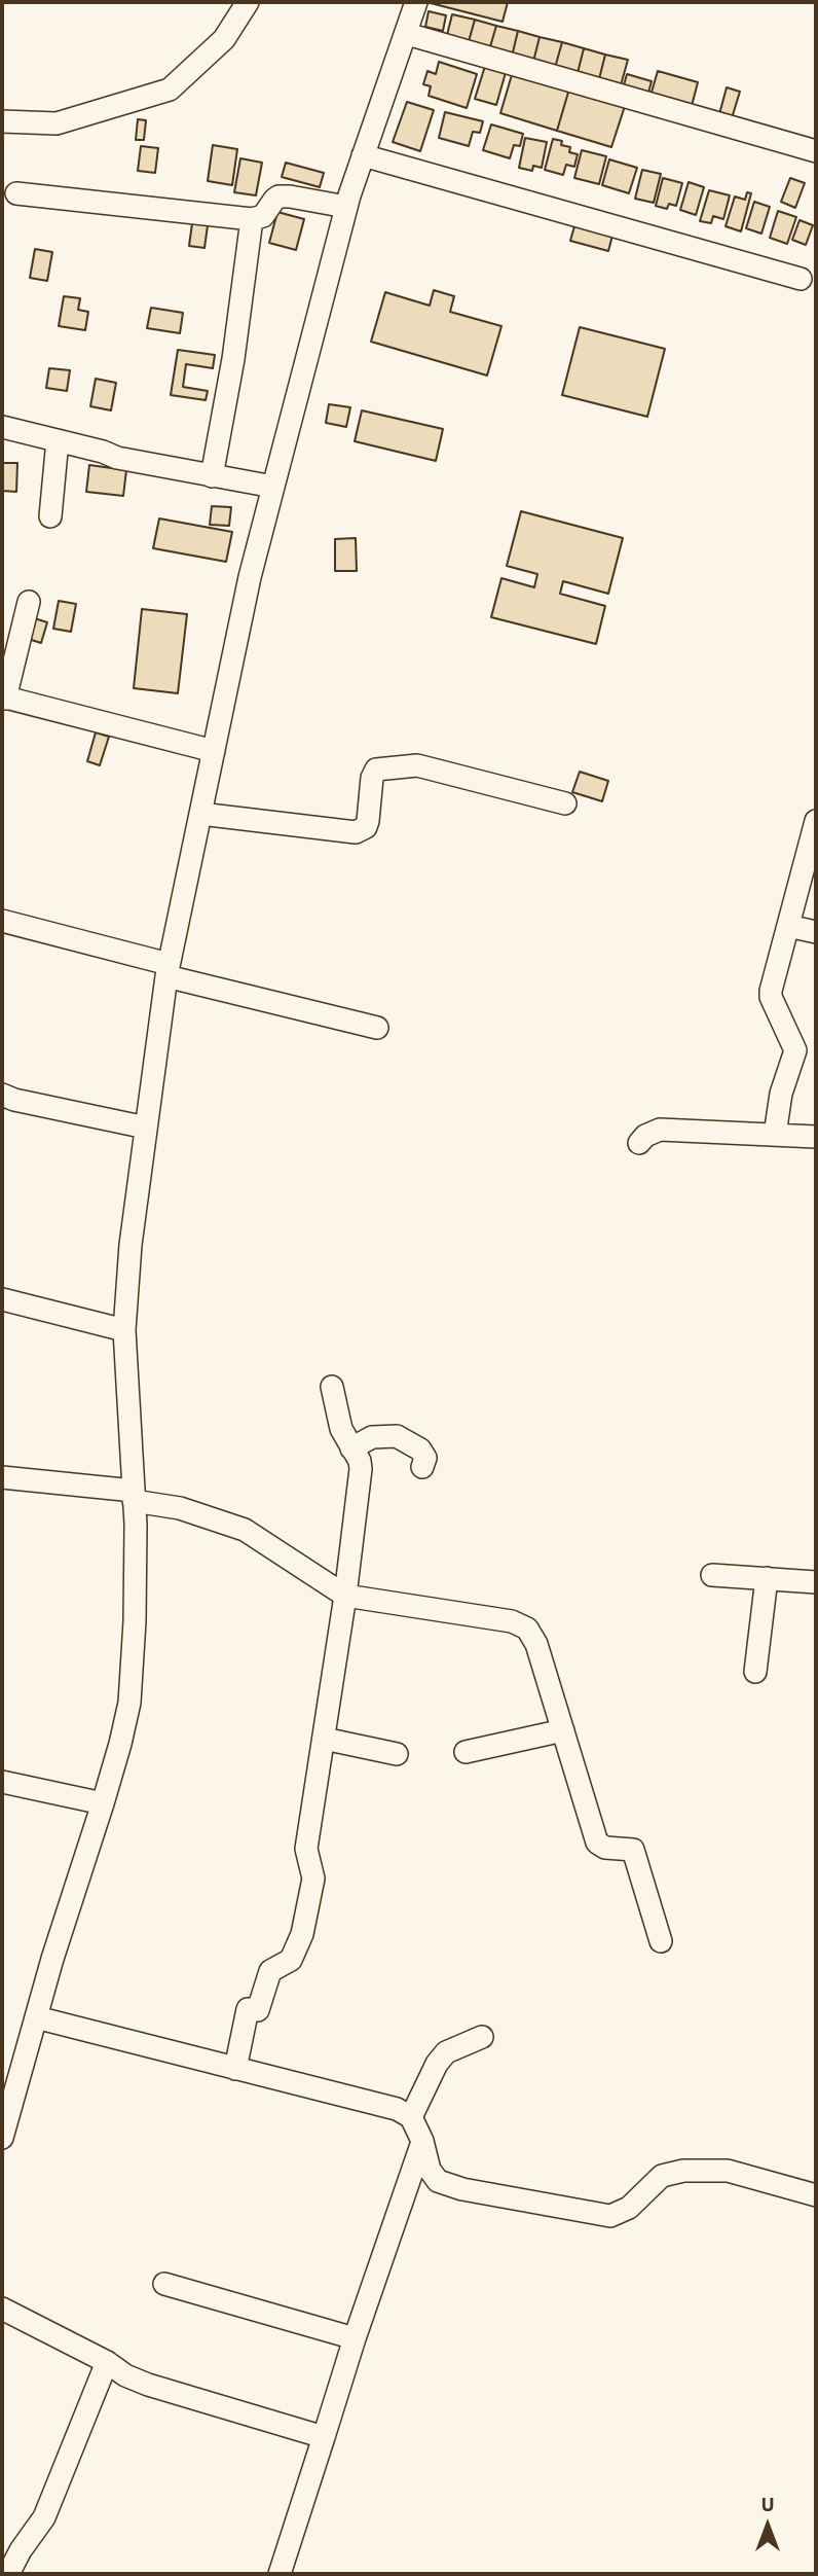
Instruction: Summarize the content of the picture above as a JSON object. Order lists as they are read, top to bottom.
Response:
{
  "north": "top"
}
